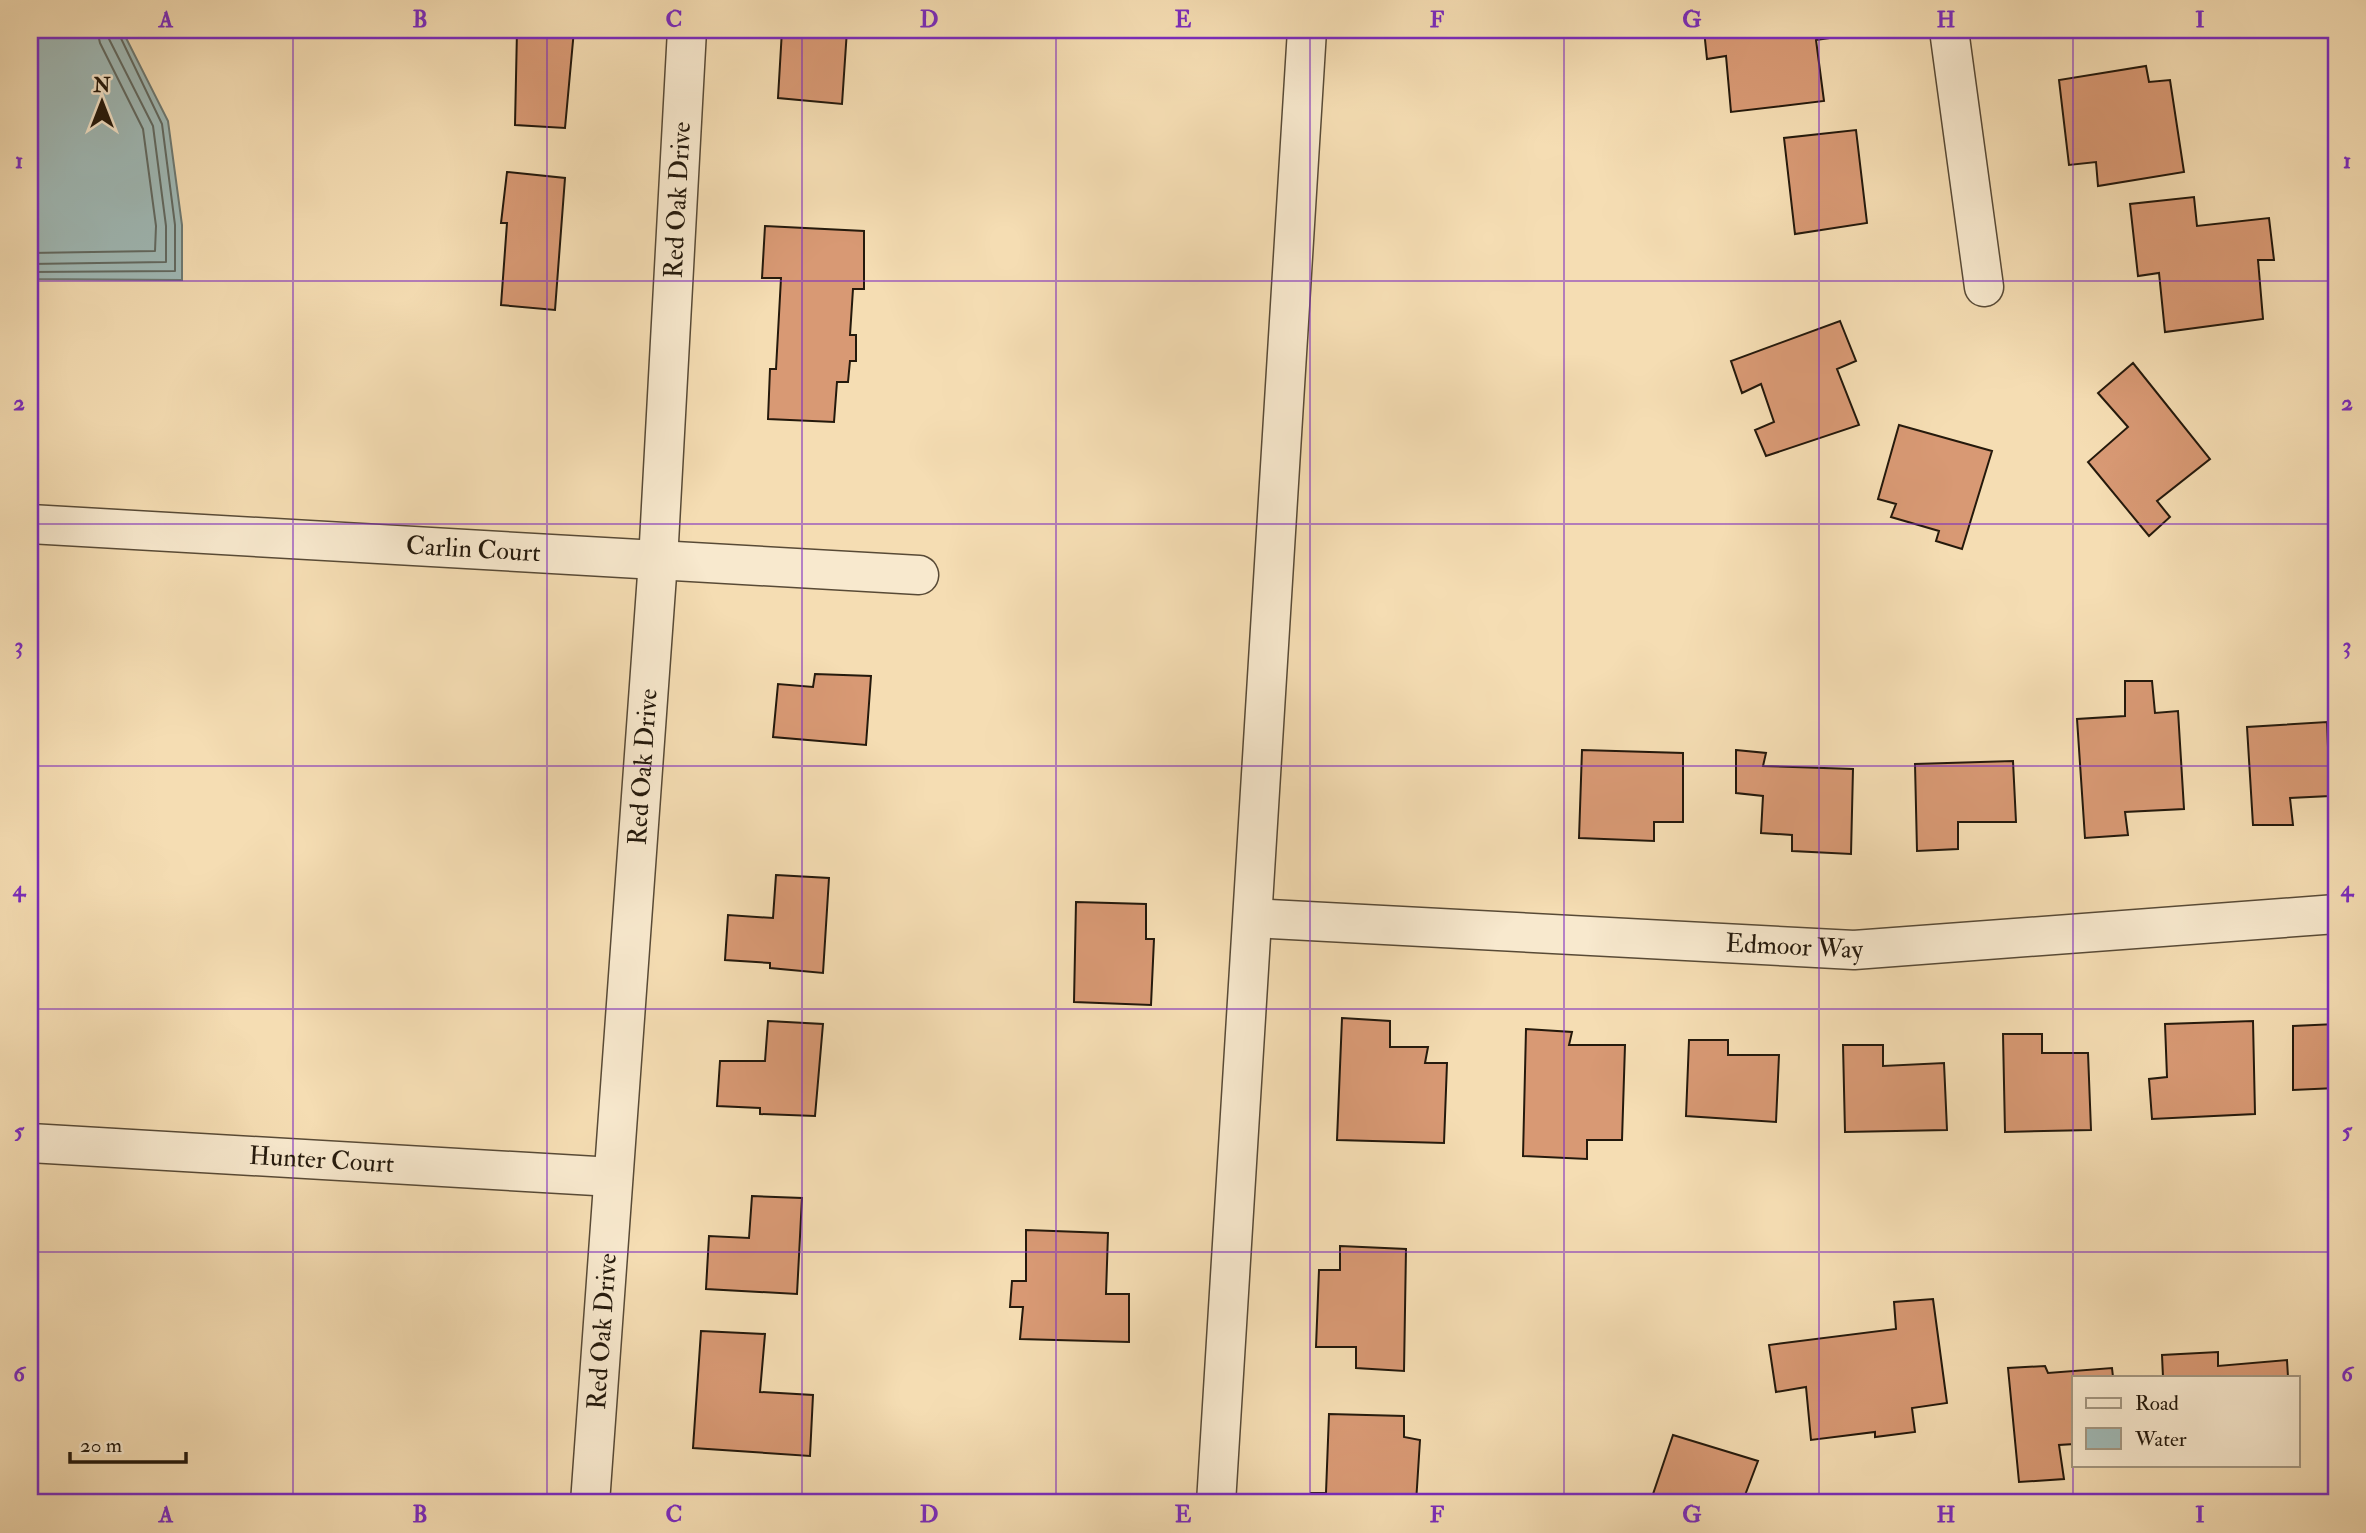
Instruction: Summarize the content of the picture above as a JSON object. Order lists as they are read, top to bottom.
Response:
{
  "streets": {
    "street": [
      "Red Oak Drive",
      "Carlin Court",
      "Edmoor Way",
      "Hunter Court"
    ]
  },
  "crossings": [
    ["Red Oak Drive", "Carlin Court"],
    ["Red Oak Drive", "Hunter Court"]
  ],
  "legend": ["Road", "Water"],
  "scale_bar": "20 m",
  "north": "top",
  "grid": {
    "columns": [
      "A",
      "B",
      "C",
      "D",
      "E",
      "F",
      "G",
      "H",
      "I"
    ],
    "rows": [
      "1",
      "2",
      "3",
      "4",
      "5",
      "6"
    ]
  }
}
